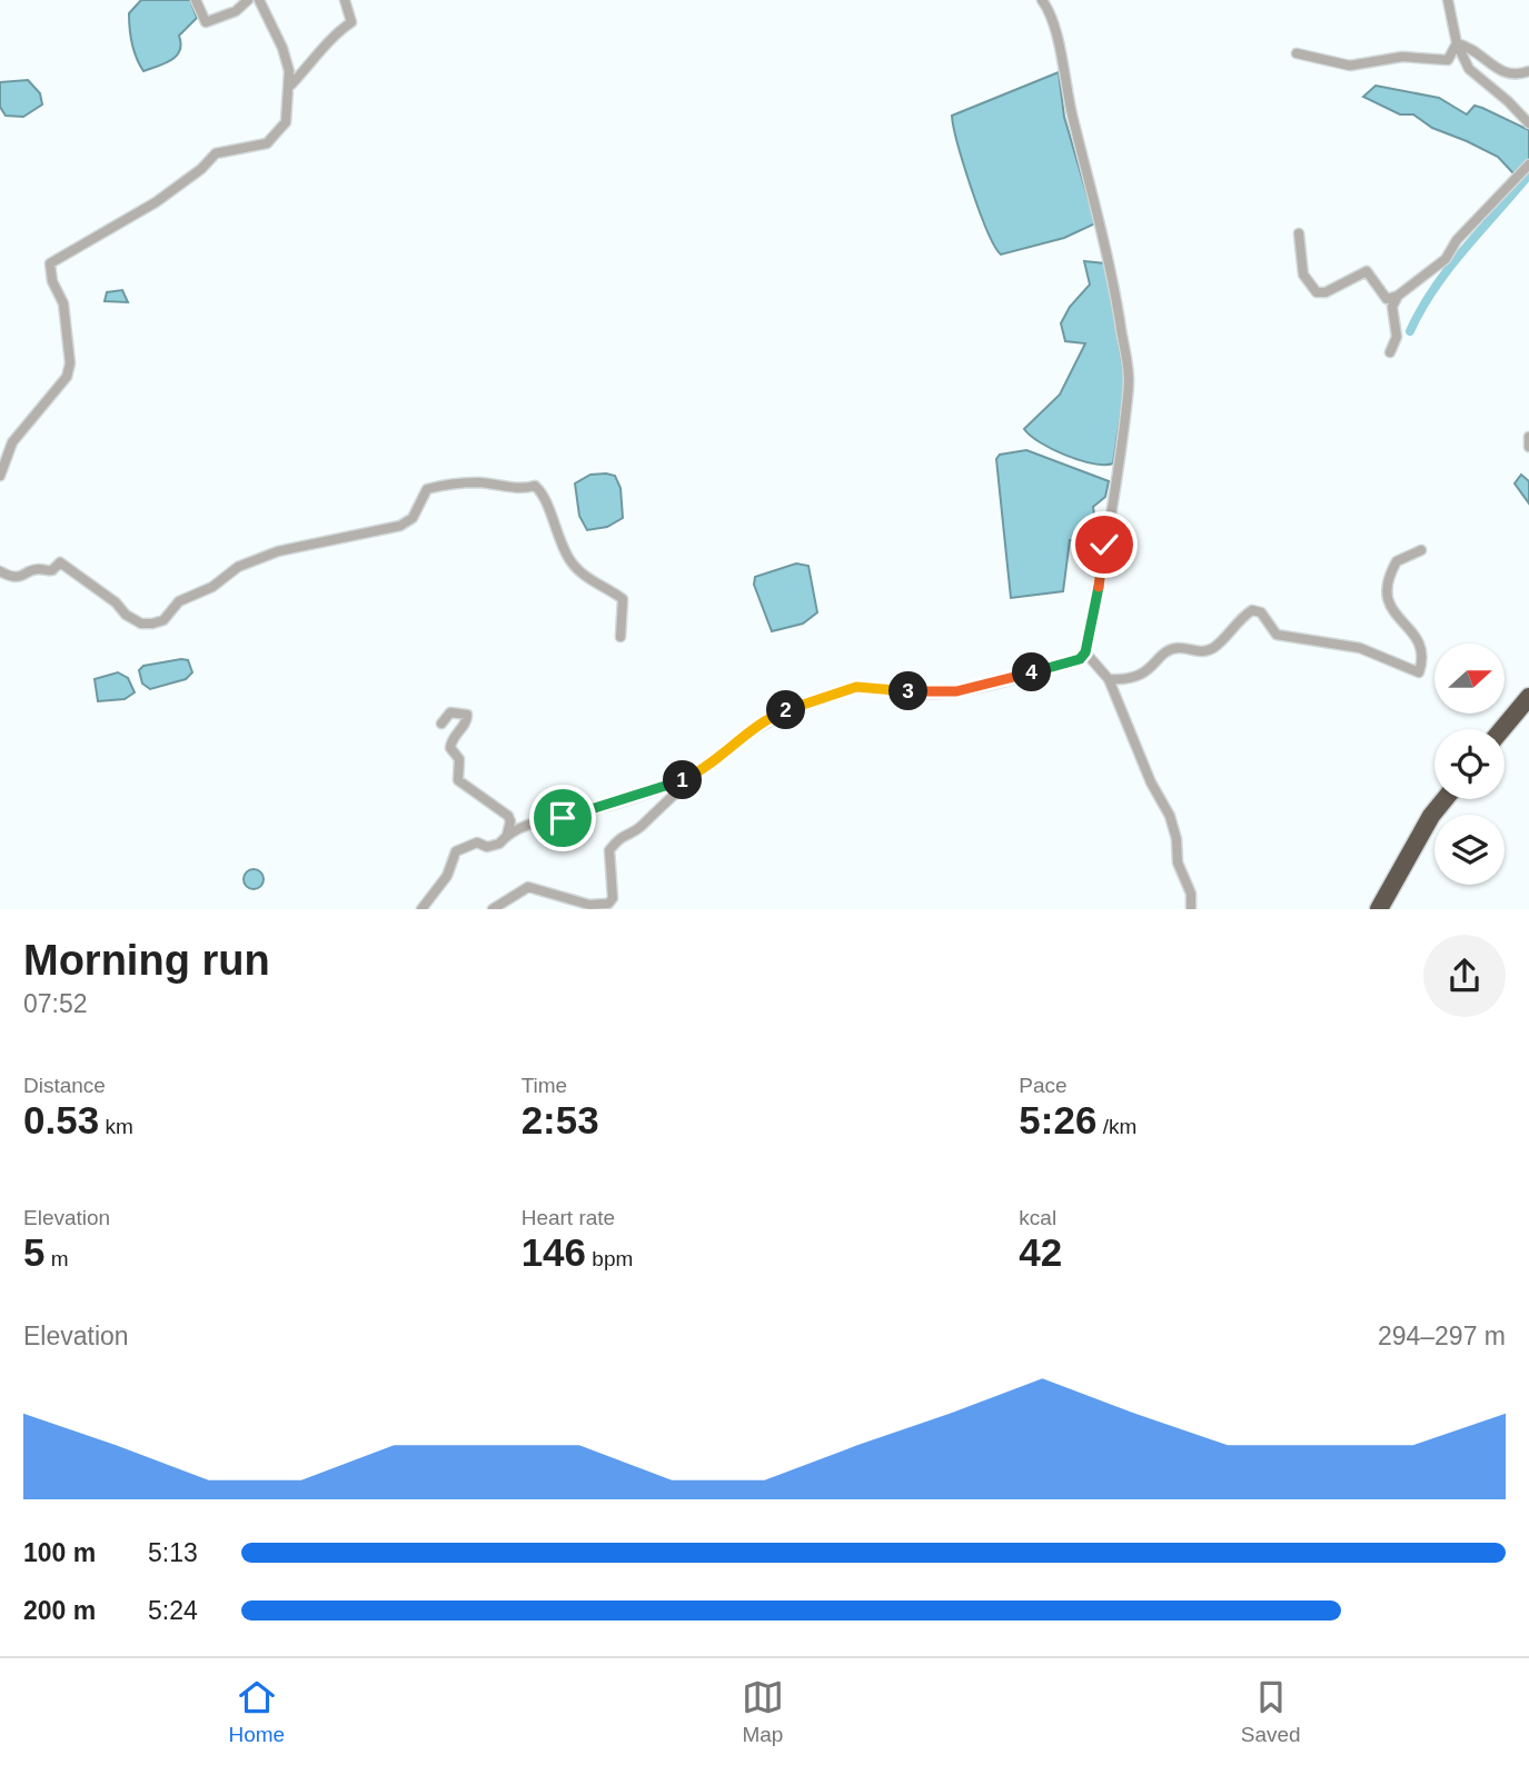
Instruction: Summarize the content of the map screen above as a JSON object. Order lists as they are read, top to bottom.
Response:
{
  "north": "right",
  "page": {
    "pins": [
      "4",
      "3",
      "2",
      "1"
    ],
    "heading": ["Morning run", "07:52"],
    "stats": [
      ["Distance", "0.53 km"],
      ["Time", "2:53"],
      ["Pace", "5:26 /km"],
      ["Elevation", "5 m"],
      ["Heart rate", "146 bpm"],
      ["kcal", "42"]
    ],
    "chart": ["Elevation", "294–297 m"],
    "list": [
      {
        "name": "100 m",
        "note": "5:13"
      },
      {
        "name": "200 m",
        "note": "5:24"
      }
    ],
    "tabs": ["Home", "Map", "Saved"]
  }
}
